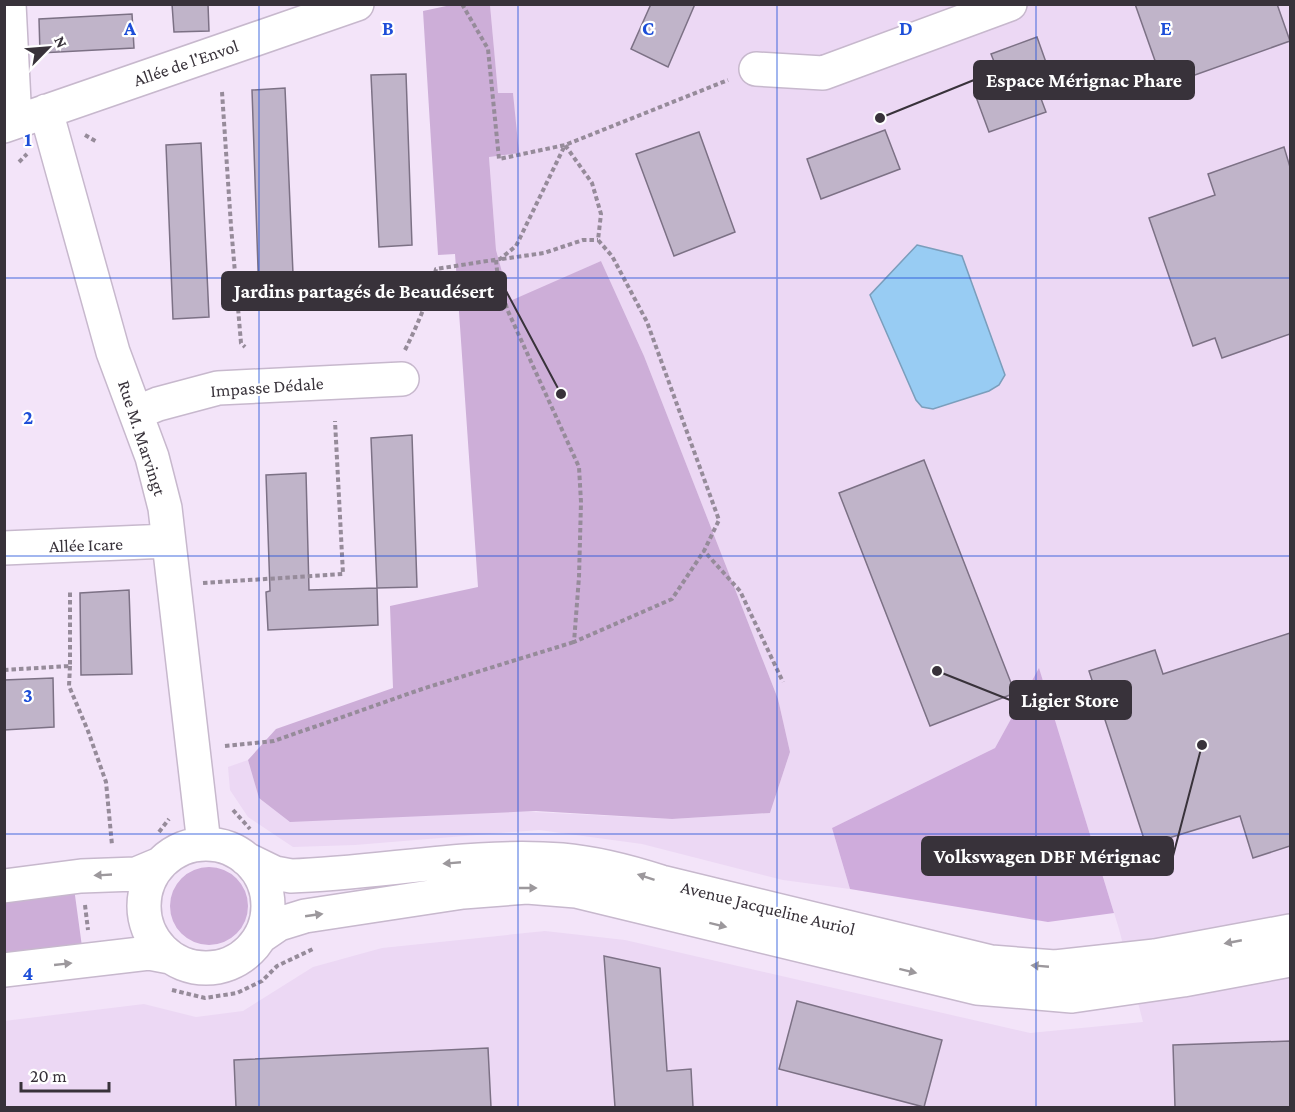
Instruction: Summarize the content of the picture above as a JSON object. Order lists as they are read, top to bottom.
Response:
{
  "streets": {
    "street": [
      "Allée de l'Envol",
      "Impasse Dédale",
      "Rue M. Marvingt",
      "Allée Icare",
      "Avenue Jacqueline Auriol"
    ]
  },
  "crossings": [
    ["Allée de l'Envol", "Rue M. Marvingt"],
    ["Impasse Dédale", "Rue M. Marvingt"],
    ["Rue M. Marvingt", "Allée Icare"],
    ["Rue M. Marvingt", "Avenue Jacqueline Auriol"]
  ],
  "places": [
    "Espace Mérignac Phare",
    "Jardins partagés de Beaudésert",
    "Ligier Store",
    "Volkswagen DBF Mérignac"
  ],
  "scale_bar": "20 m",
  "north": "top right",
  "grid": {
    "columns": [
      "A",
      "B",
      "C",
      "D",
      "E"
    ],
    "rows": [
      "1",
      "2",
      "3",
      "4"
    ]
  }
}
